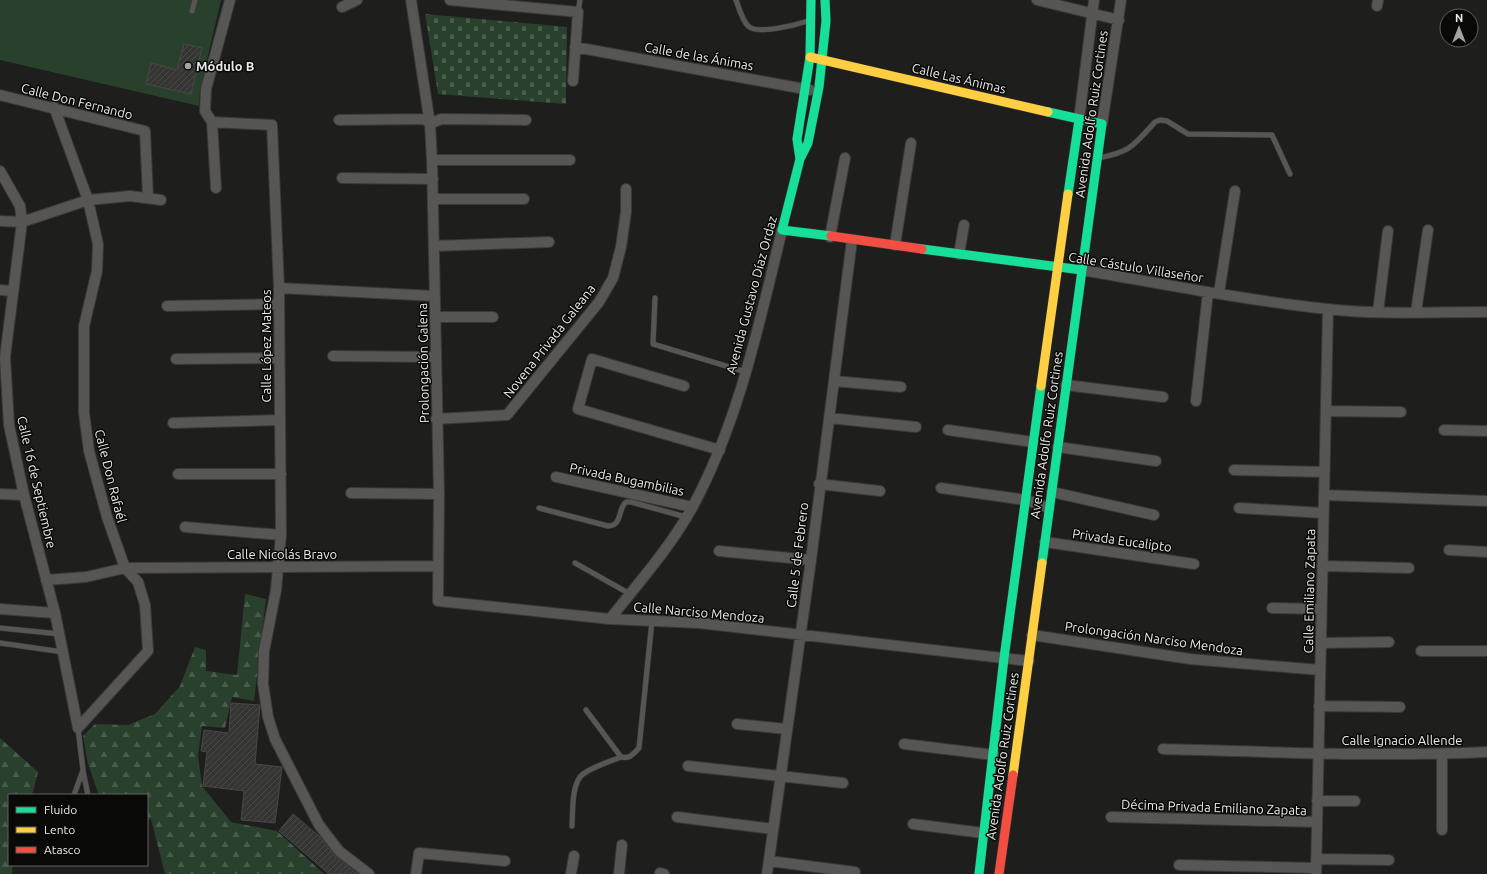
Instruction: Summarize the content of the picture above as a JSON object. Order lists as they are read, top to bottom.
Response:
{
  "streets": {
    "street": [
      "Calle de las Ánimas",
      "Calle Las Ánimas",
      "Calle Don Fernando",
      "Avenida Adolfo Ruiz Cortines",
      "Calle Cástulo Villaseñor",
      "Avenida Gustavo Díaz Ordaz",
      "Novena Privada Galeana",
      "Calle López Mateos",
      "Prolongación Galena",
      "Calle Don Rafaél",
      "Privada Bugambilias",
      "Calle 16 de Septiembre",
      "Privada Eucalipto",
      "Calle Nicolás Bravo",
      "Calle 5 de Febrero",
      "Calle Emiliano Zapata",
      "Calle Narciso Mendoza",
      "Prolongación Narciso Mendoza",
      "Calle Ignacio Allende",
      "Décima Privada Emiliano Zapata"
    ]
  },
  "crossings": [
    ["Calle de las Ánimas", "Avenida Gustavo Díaz Ordaz"],
    ["Calle Las Ánimas", "Avenida Adolfo Ruiz Cortines"],
    ["Calle Las Ánimas", "Avenida Gustavo Díaz Ordaz"],
    ["Calle Don Fernando", "Calle Don Rafaél"],
    ["Avenida Adolfo Ruiz Cortines", "Calle Cástulo Villaseñor"],
    ["Avenida Adolfo Ruiz Cortines", "Privada Eucalipto"],
    ["Avenida Adolfo Ruiz Cortines", "Calle Narciso Mendoza"],
    ["Avenida Adolfo Ruiz Cortines", "Prolongación Narciso Mendoza"],
    ["Calle Cástulo Villaseñor", "Avenida Gustavo Díaz Ordaz"],
    ["Calle Cástulo Villaseñor", "Calle 5 de Febrero"],
    ["Calle Cástulo Villaseñor", "Calle Emiliano Zapata"],
    ["Avenida Gustavo Díaz Ordaz", "Privada Bugambilias"],
    ["Avenida Gustavo Díaz Ordaz", "Calle Narciso Mendoza"],
    ["Novena Privada Galeana", "Prolongación Galena"],
    ["Calle López Mateos", "Calle Nicolás Bravo"],
    ["Prolongación Galena", "Calle Nicolás Bravo"],
    ["Prolongación Galena", "Calle Narciso Mendoza"],
    ["Calle Don Rafaél", "Calle 16 de Septiembre"],
    ["Calle Don Rafaél", "Calle Nicolás Bravo"],
    ["Calle 16 de Septiembre", "Calle Nicolás Bravo"],
    ["Calle 5 de Febrero", "Calle Narciso Mendoza"],
    ["Calle Emiliano Zapata", "Prolongación Narciso Mendoza"],
    ["Calle Emiliano Zapata", "Calle Ignacio Allende"],
    ["Calle Emiliano Zapata", "Décima Privada Emiliano Zapata"]
  ],
  "places": ["Módulo B"],
  "legend": ["Fluido", "Lento", "Atasco"],
  "north": "top"
}
